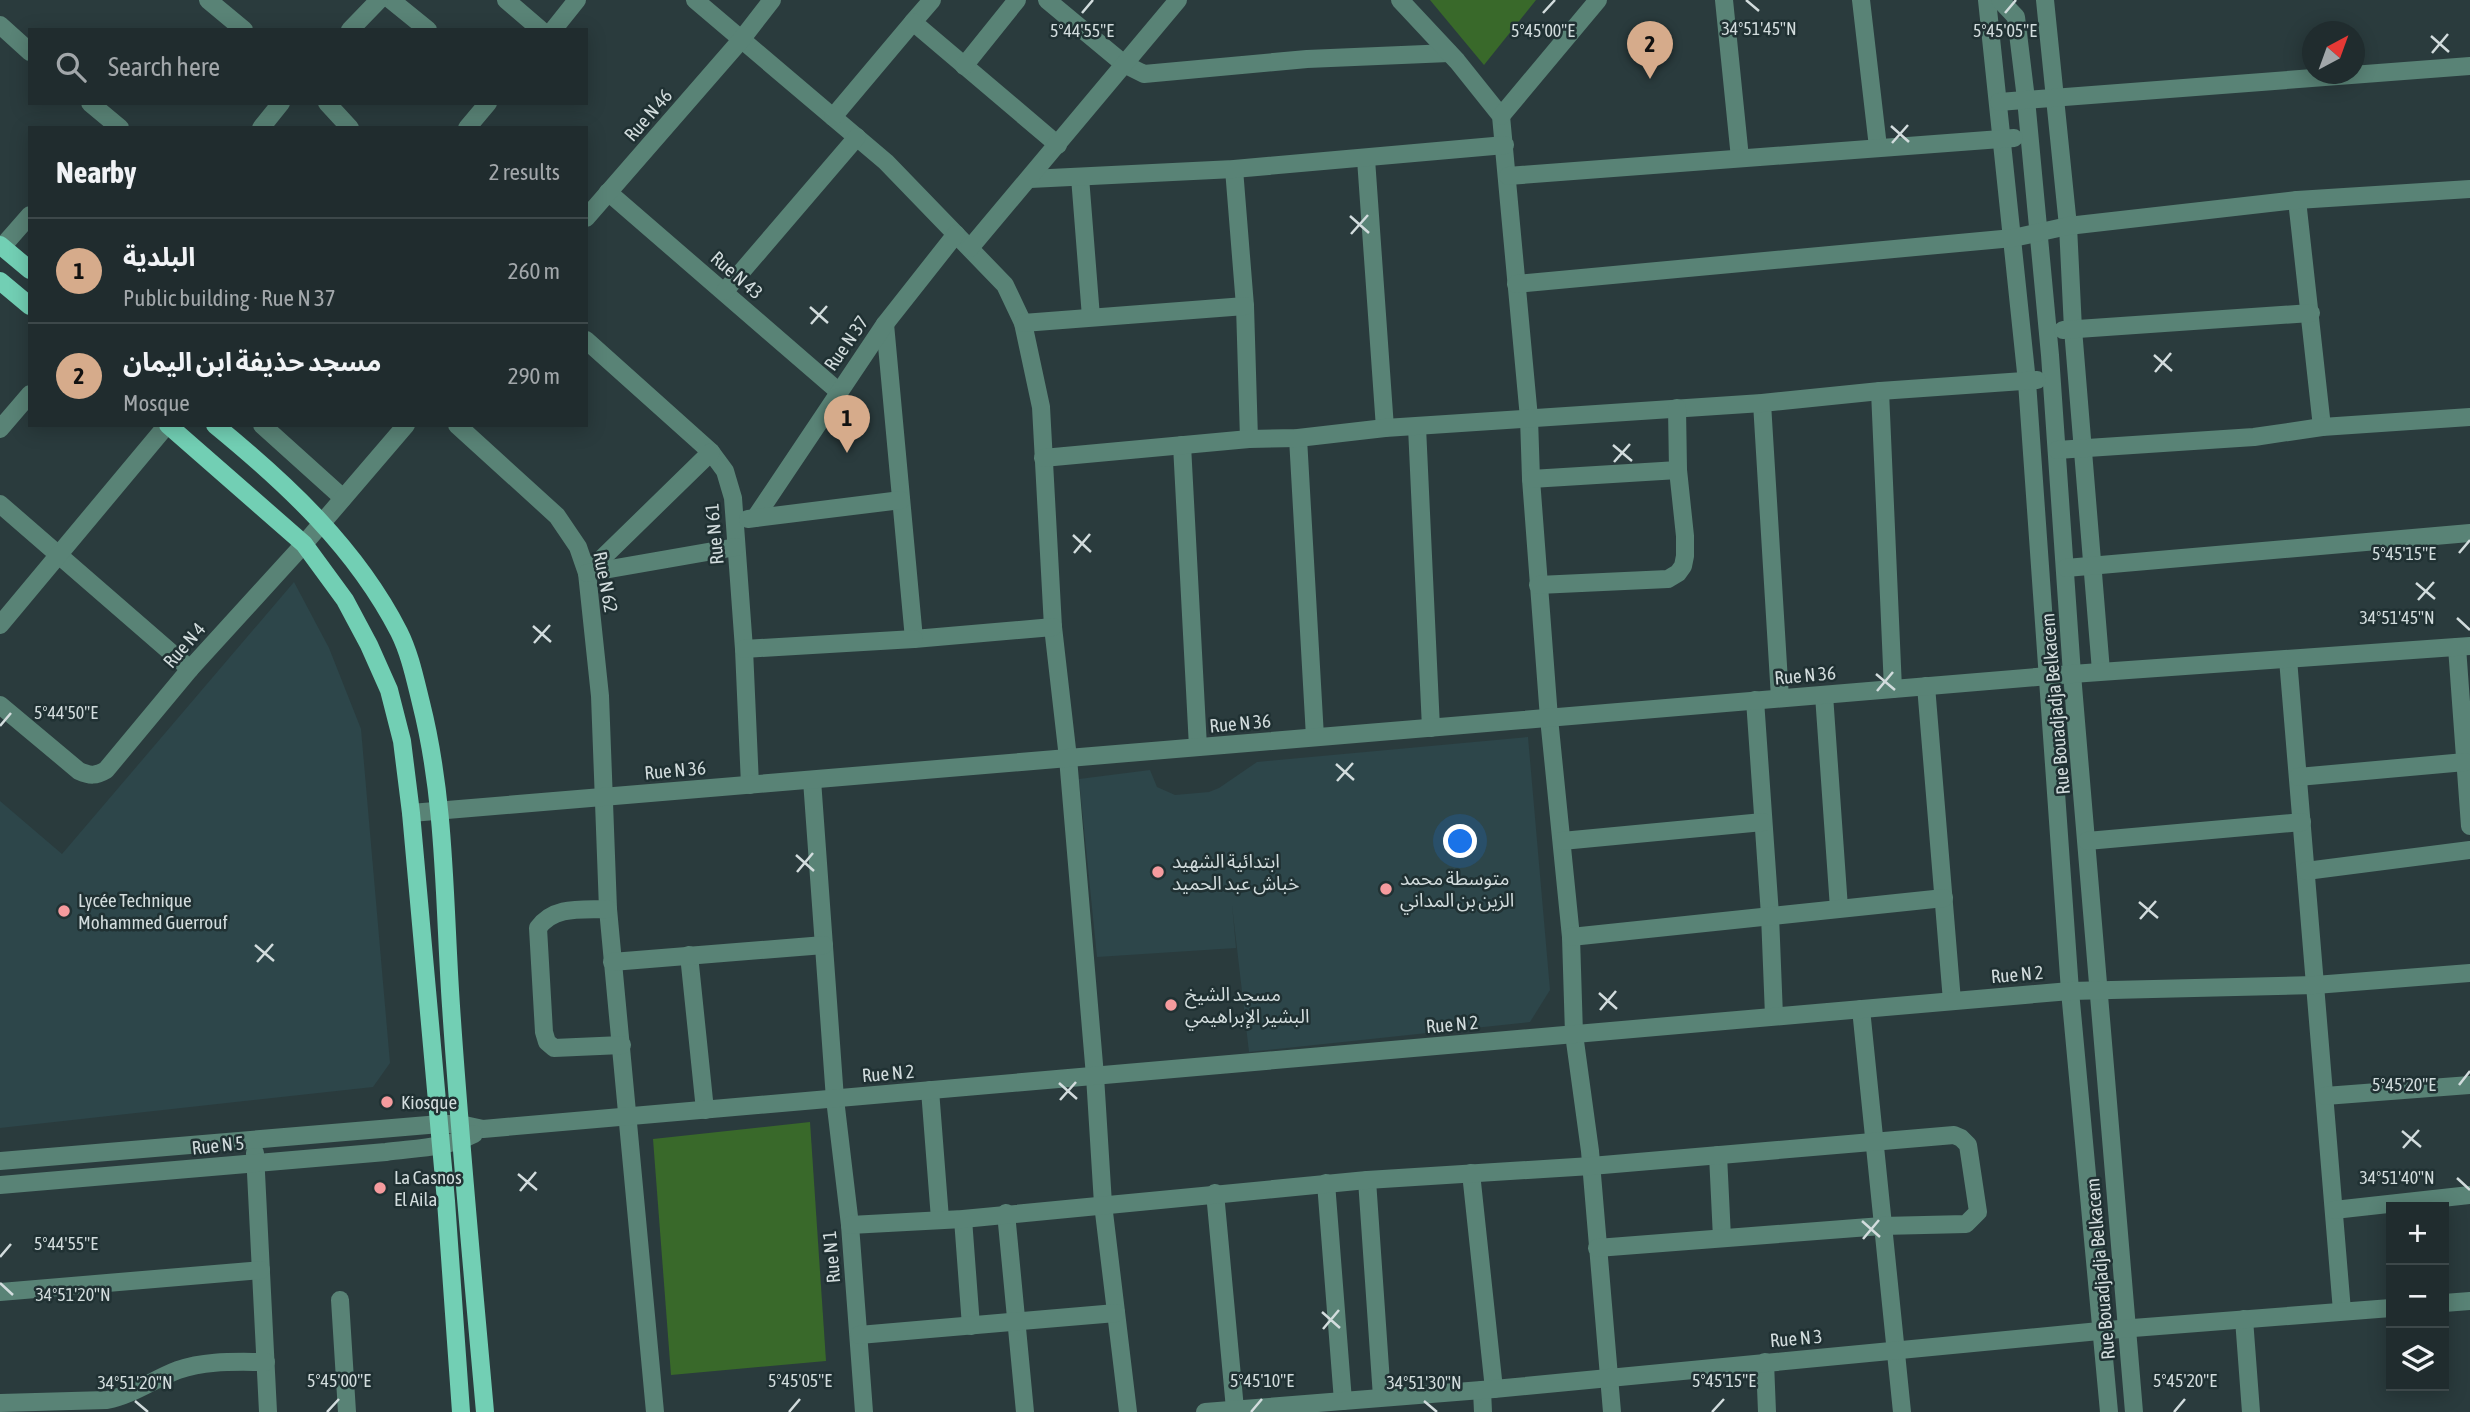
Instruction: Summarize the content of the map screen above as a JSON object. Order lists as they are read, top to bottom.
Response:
{
  "streets": {
    "street": [
      "Rue N 46",
      "Rue N 43",
      "Rue N 37",
      "Rue N 61",
      "Rue N 62",
      "Rue N 4",
      "Rue N 36",
      "Rue Bouadjadja Belkacem",
      "Rue N 2",
      "Rue N 5",
      "Rue N 1",
      "Rue N 3"
    ]
  },
  "crossings": [
    ["Rue N 46", "Rue N 43"],
    ["Rue N 43", "Rue N 37"],
    ["Rue N 61", "Rue N 36"],
    ["Rue N 62", "Rue N 36"],
    ["Rue N 62", "Rue N 2"],
    ["Rue N 36", "Rue Bouadjadja Belkacem"],
    ["Rue N 36", "Rue N 1"],
    ["Rue Bouadjadja Belkacem", "Rue N 2"],
    ["Rue Bouadjadja Belkacem", "Rue N 3"],
    ["Rue N 2", "Rue N 5"],
    ["Rue N 2", "Rue N 1"]
  ],
  "places": [
    "ابتدائية الشهيد خباش عبد الحميد",
    "متوسطة محمد الزين بن المداني",
    "Lycée Technique Mohammed Guerrouf",
    "مسجد الشيخ البشير الإبراهيمي",
    "Kiosque",
    "La Casnos El Aila"
  ],
  "north": "top right",
  "page": {
    "pins": ["2", "1"],
    "search": "Search here",
    "heading": ["Nearby", "2 results"],
    "list": [
      {
        "mark": "1",
        "name": "البلدية",
        "note": "Public building · Rue N 37",
        "value": "260 m"
      },
      {
        "mark": "2",
        "name": "مسجد حذيفة ابن اليمان",
        "note": "Mosque",
        "value": "290 m"
      }
    ],
    "map_buttons": ["+", "−"]
  },
  "coordinates": [
    "34°51'45\"N",
    "5°44'55\"E",
    "5°45'00\"E",
    "5°45'05\"E",
    "5°45'15\"E",
    "5°44'50\"E",
    "5°45'20\"E",
    "34°51'40\"N",
    "34°51'20\"N",
    "5°45'10\"E",
    "34°51'30\"N"
  ]
}
